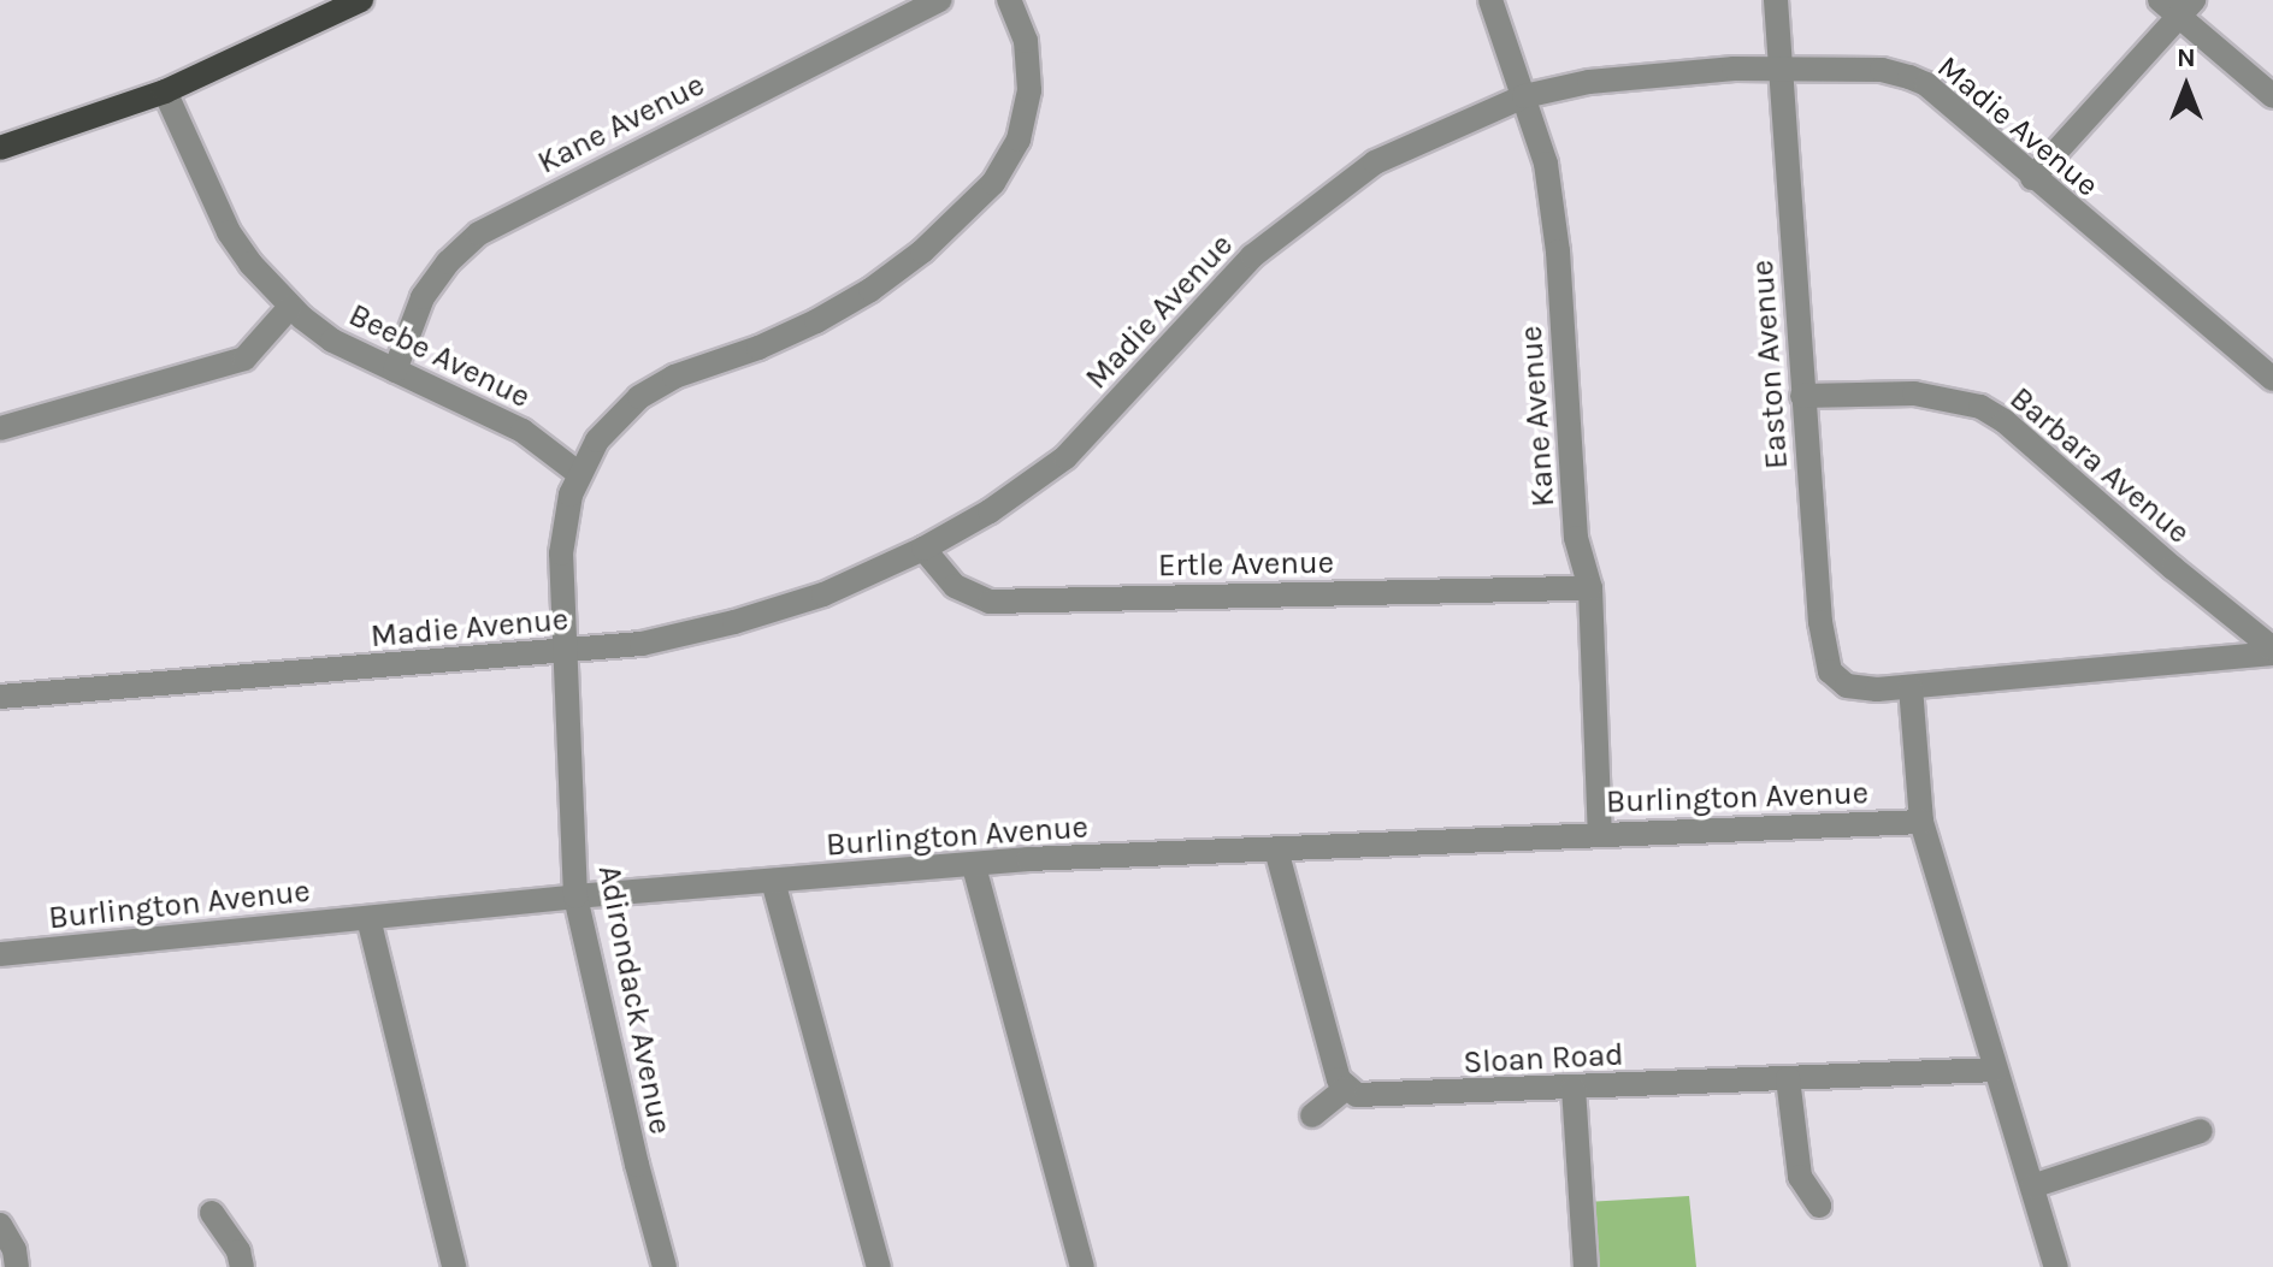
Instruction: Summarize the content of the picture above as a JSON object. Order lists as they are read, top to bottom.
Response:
{
  "streets": {
    "street": [
      "Kane Avenue",
      "Madie Avenue",
      "Beebe Avenue",
      "Easton Avenue",
      "Barbara Avenue",
      "Ertle Avenue",
      "Burlington Avenue",
      "Adirondack Avenue",
      "Sloan Road"
    ]
  },
  "crossings": [
    ["Kane Avenue", "Madie Avenue"],
    ["Kane Avenue", "Beebe Avenue"],
    ["Kane Avenue", "Ertle Avenue"],
    ["Kane Avenue", "Burlington Avenue"],
    ["Madie Avenue", "Easton Avenue"],
    ["Madie Avenue", "Ertle Avenue"],
    ["Madie Avenue", "Adirondack Avenue"],
    ["Beebe Avenue", "Adirondack Avenue"],
    ["Easton Avenue", "Barbara Avenue"],
    ["Burlington Avenue", "Adirondack Avenue"]
  ],
  "north": "top"
}
